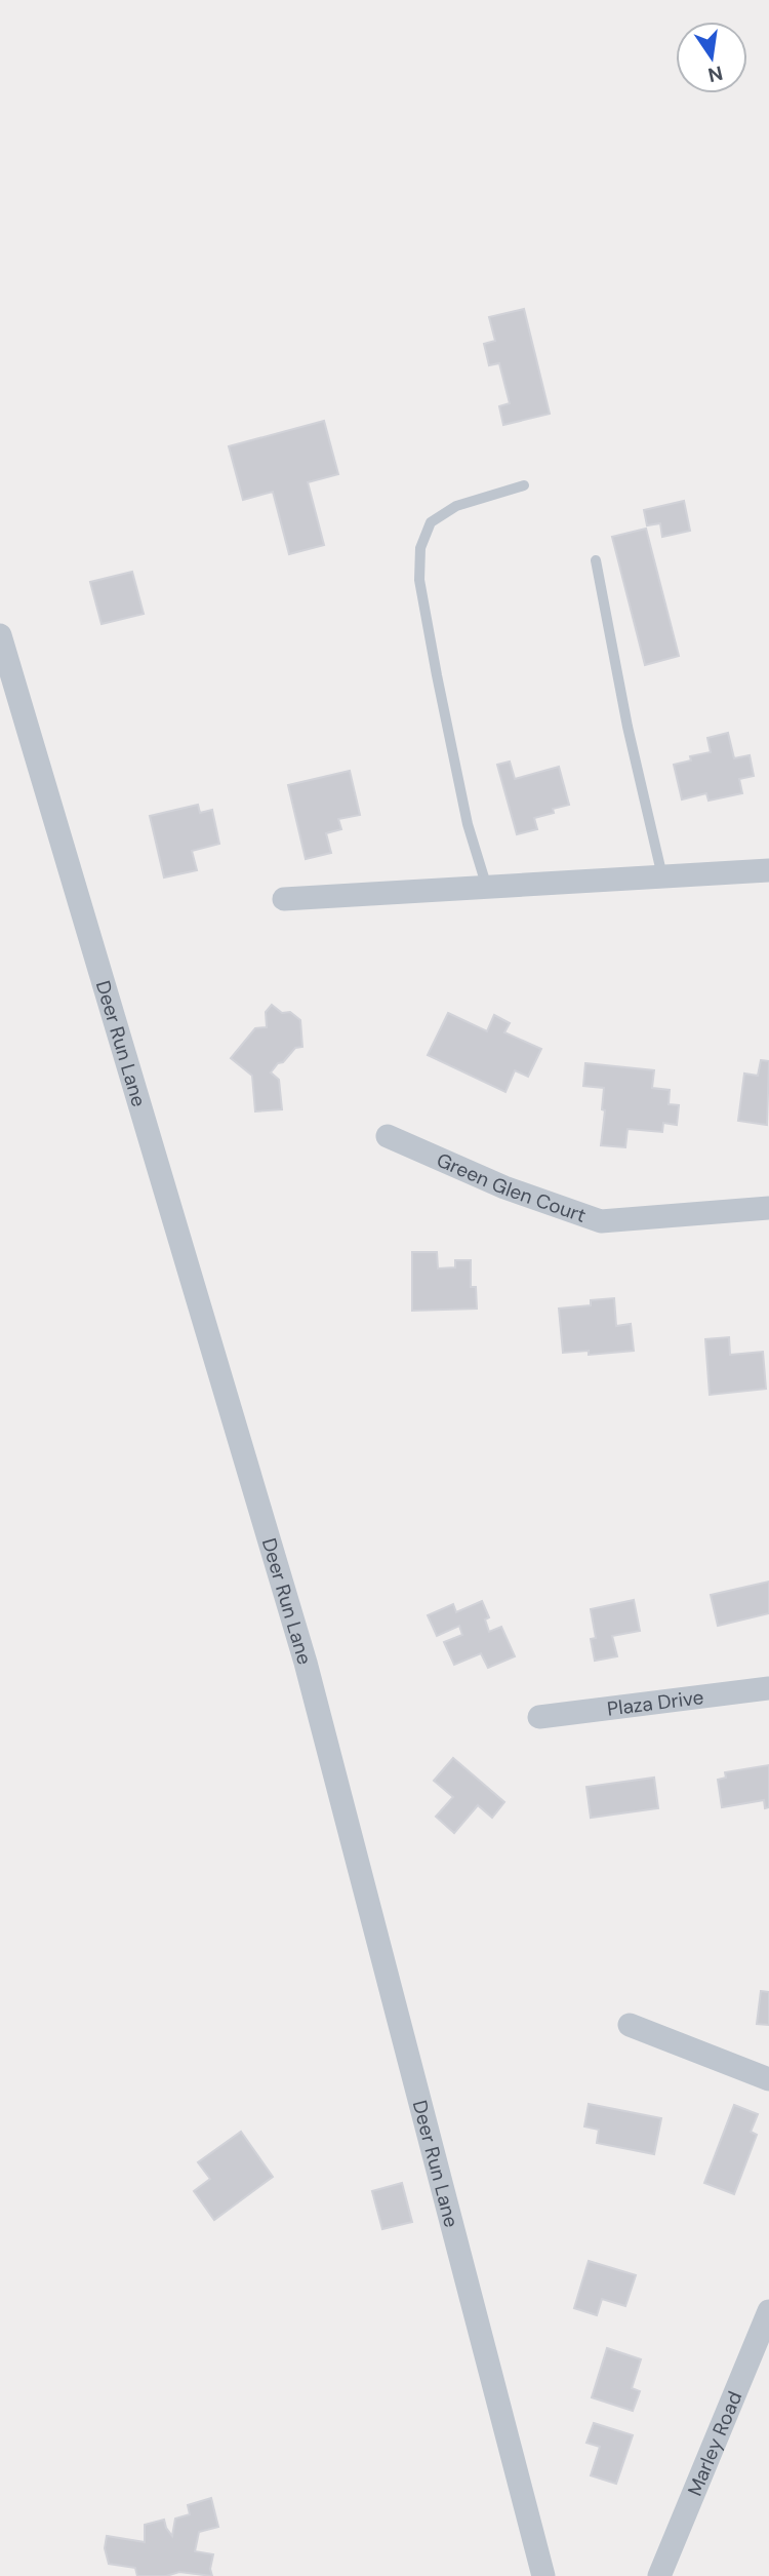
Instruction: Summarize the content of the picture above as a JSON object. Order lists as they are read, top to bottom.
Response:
{
  "streets": {
    "street": [
      "Deer Run Lane",
      "Green Glen Court",
      "Plaza Drive",
      "Marley Road"
    ]
  },
  "north": "bottom"
}
